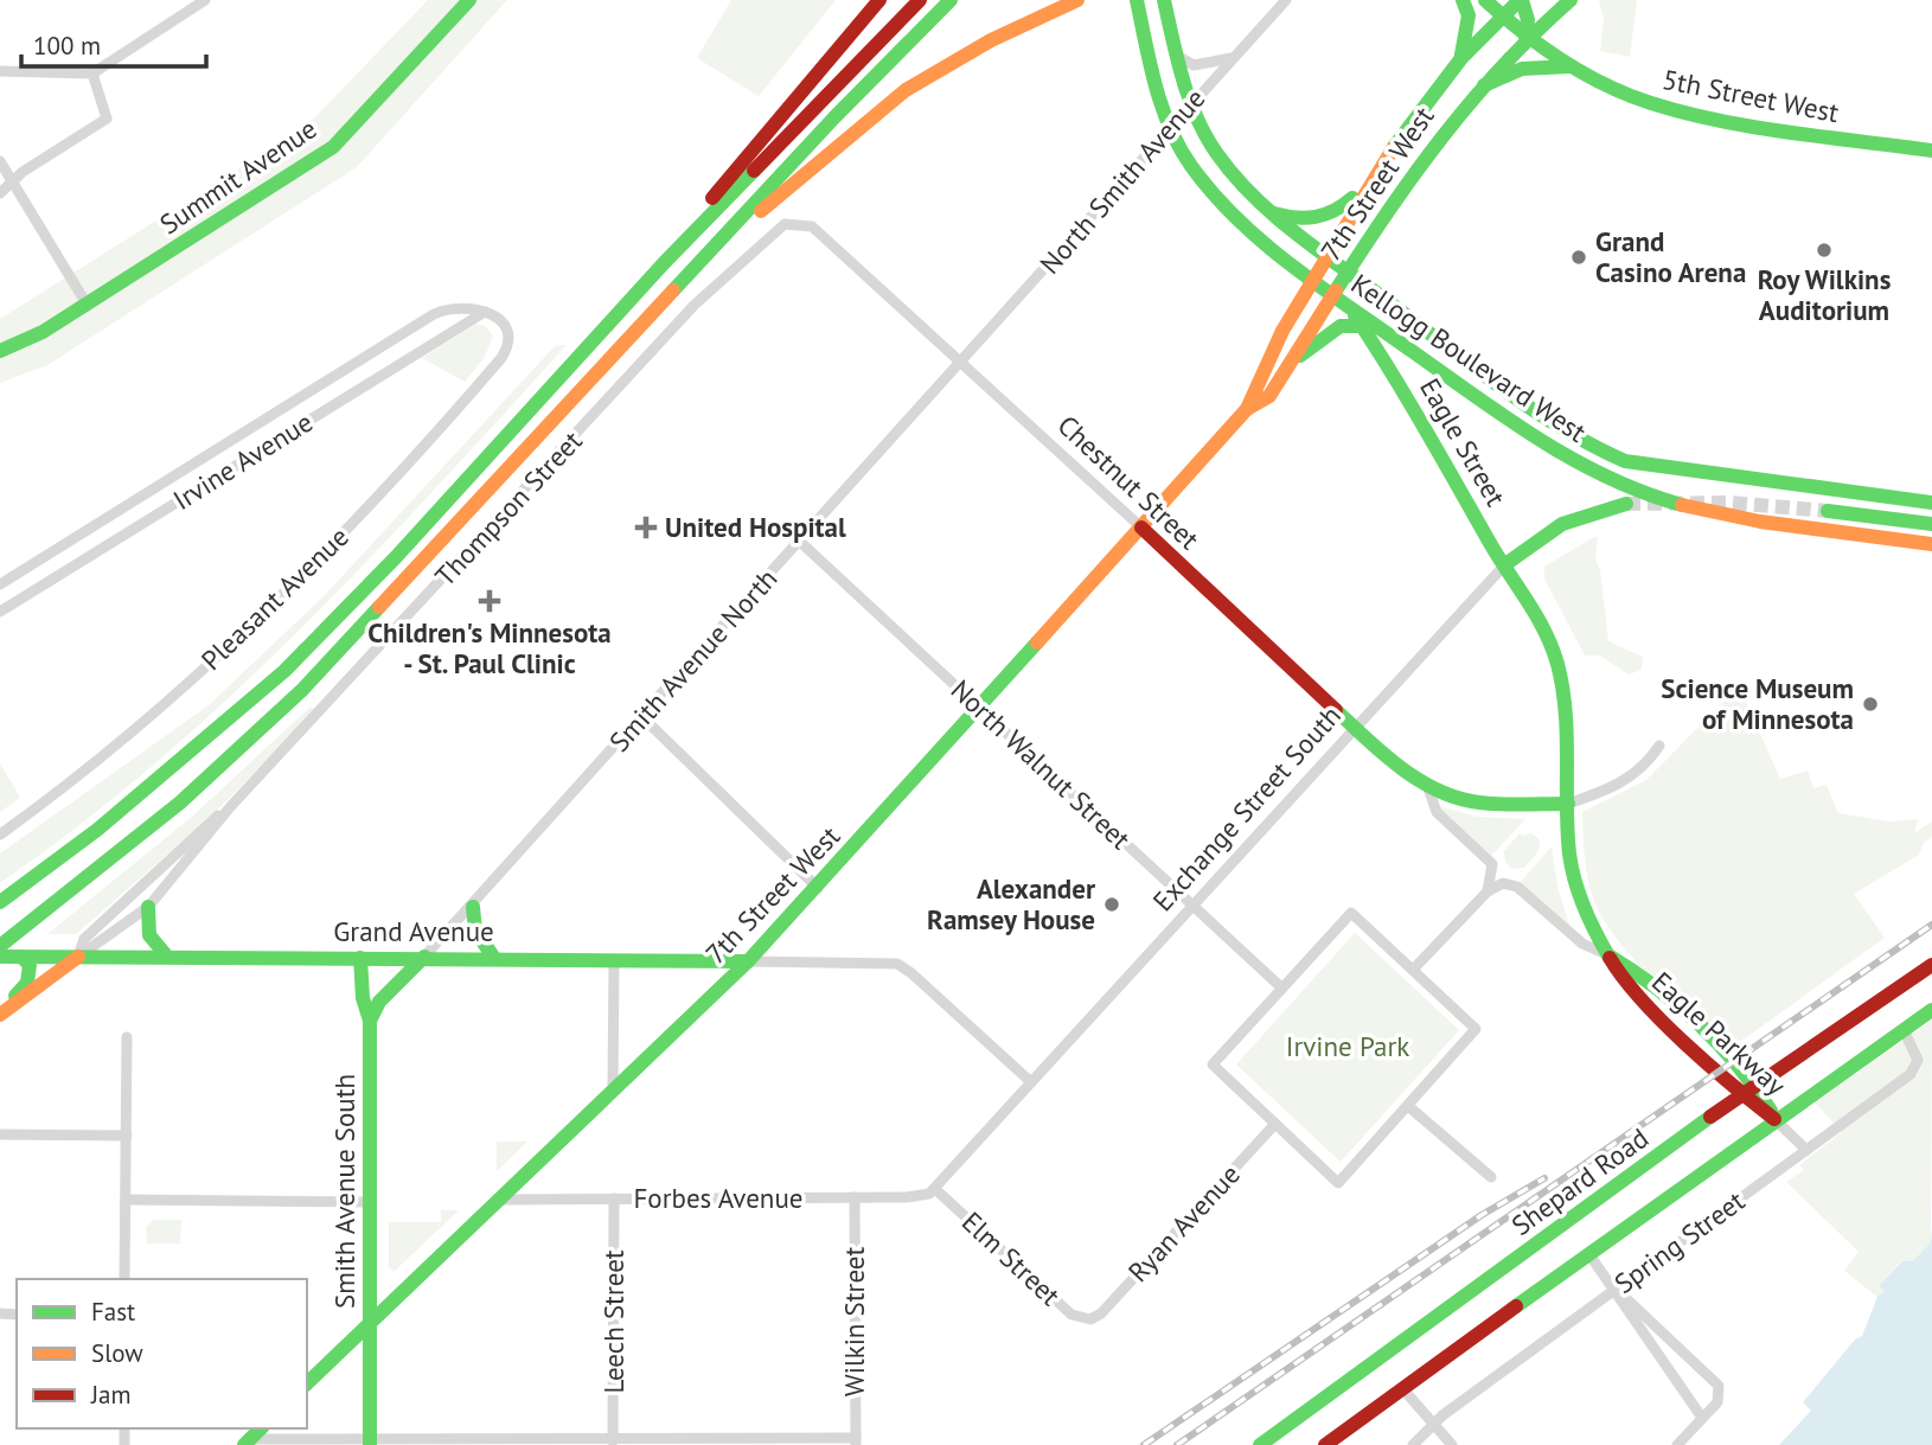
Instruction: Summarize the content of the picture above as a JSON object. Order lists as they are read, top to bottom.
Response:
{
  "streets": {
    "main road": [
      "5th Street West",
      "Summit Avenue",
      "7th Street West",
      "Kellogg Boulevard West",
      "Eagle Street",
      "Chestnut Street",
      "Exchange Street South",
      "Grand Avenue",
      "Eagle Parkway",
      "Shepard Road",
      "Smith Avenue South"
    ],
    "street": [
      "North Smith Avenue",
      "Irvine Avenue",
      "Thompson Street",
      "Pleasant Avenue",
      "Smith Avenue North",
      "North Walnut Street",
      "Forbes Avenue",
      "Ryan Avenue",
      "Spring Street",
      "Elm Street",
      "Leech Street",
      "Wilkin Street"
    ]
  },
  "crossings": [
    ["5th Street West", "7th Street West"],
    ["North Smith Avenue", "Kellogg Boulevard West"],
    ["North Smith Avenue", "Chestnut Street"],
    ["North Smith Avenue", "Smith Avenue North"],
    ["7th Street West", "Kellogg Boulevard West"],
    ["7th Street West", "Chestnut Street"],
    ["7th Street West", "North Walnut Street"],
    ["7th Street West", "Grand Avenue"],
    ["7th Street West", "Smith Avenue South"],
    ["7th Street West", "Forbes Avenue"],
    ["Kellogg Boulevard West", "Eagle Street"],
    ["Eagle Street", "Exchange Street South"],
    ["Irvine Avenue", "Pleasant Avenue"],
    ["Chestnut Street", "Thompson Street"],
    ["Chestnut Street", "Smith Avenue North"],
    ["Chestnut Street", "Exchange Street South"],
    ["Thompson Street", "Grand Avenue"],
    ["Smith Avenue North", "North Walnut Street"],
    ["Smith Avenue North", "Grand Avenue"],
    ["North Walnut Street", "Exchange Street South"],
    ["Exchange Street South", "Forbes Avenue"],
    ["Exchange Street South", "Elm Street"],
    ["Grand Avenue", "Smith Avenue South"],
    ["Eagle Parkway", "Shepard Road"],
    ["Forbes Avenue", "Elm Street"],
    ["Forbes Avenue", "Leech Street"],
    ["Forbes Avenue", "Wilkin Street"],
    ["Ryan Avenue", "Elm Street"]
  ],
  "parks": ["Irvine Park"],
  "places": {
    "other": [
      "Roy Wilkins Auditorium",
      "Grand Casino Arena",
      "Science Museum of Minnesota",
      "Alexander Ramsey House"
    ],
    "health": ["United Hospital", "Children's Minnesota - St. Paul Clinic"]
  },
  "legend": ["Fast", "Slow", "Jam"],
  "scale_bar": "100 m"
}
